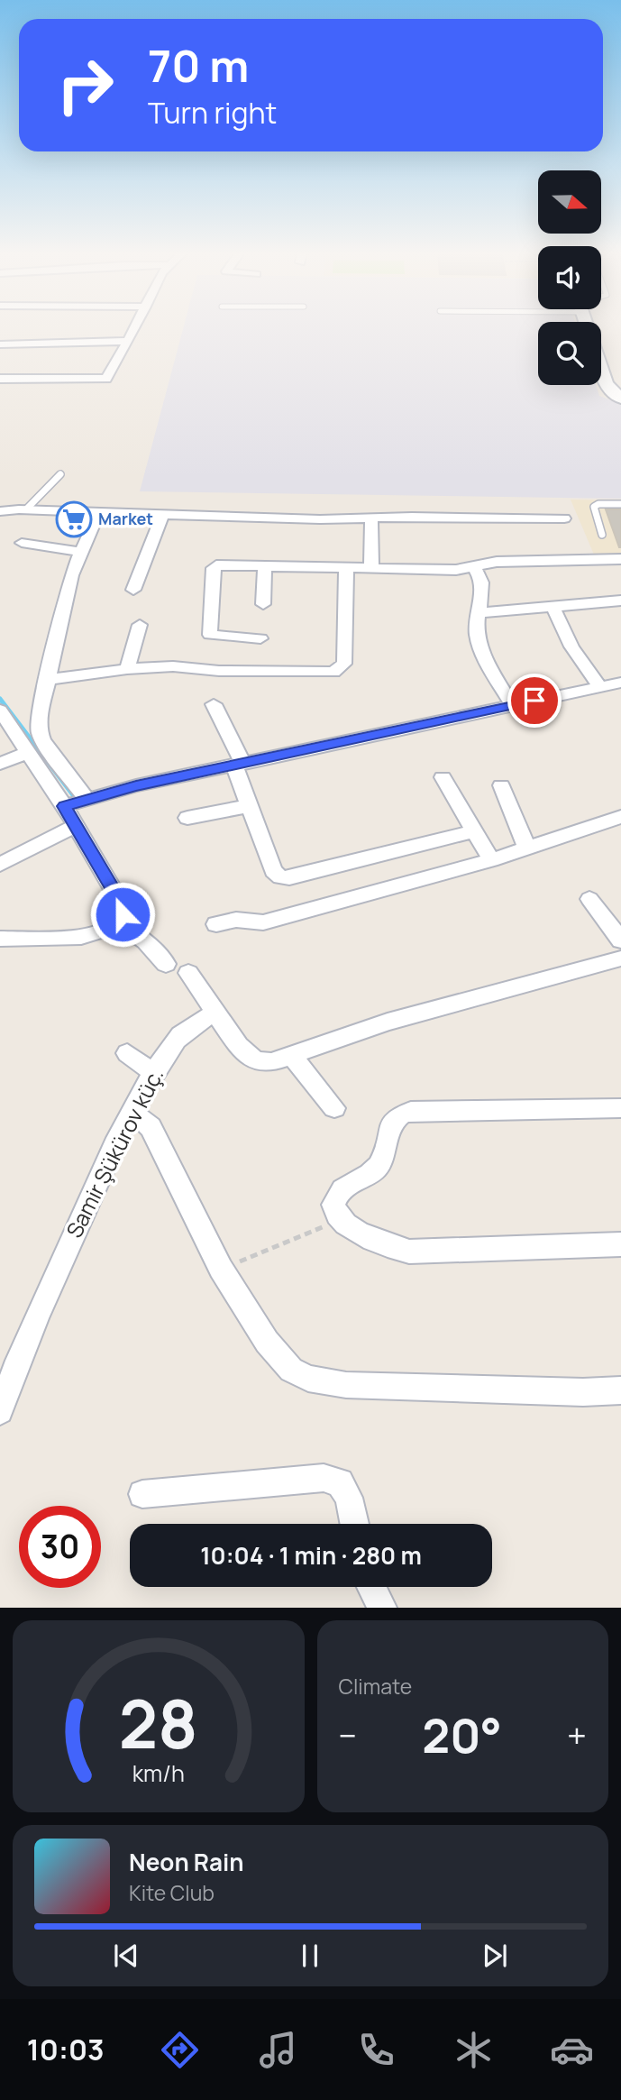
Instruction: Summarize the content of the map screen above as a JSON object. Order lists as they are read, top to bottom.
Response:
{
  "streets": {
    "street": ["Samir Şükürov küç."]
  },
  "places": {
    "supermarket": ["Market"]
  },
  "north": "right",
  "page": {
    "turn": ["70 m", "Turn right"],
    "limit": "30",
    "trip": "10:04 · 1 min · 280 m",
    "tile": "Climate",
    "heat": ["−", "20°", "+"],
    "song": ["Neon Rain", "Kite Club"],
    "tabs": "10:03",
    "gauge": ["28", "km/h"]
  }
}
